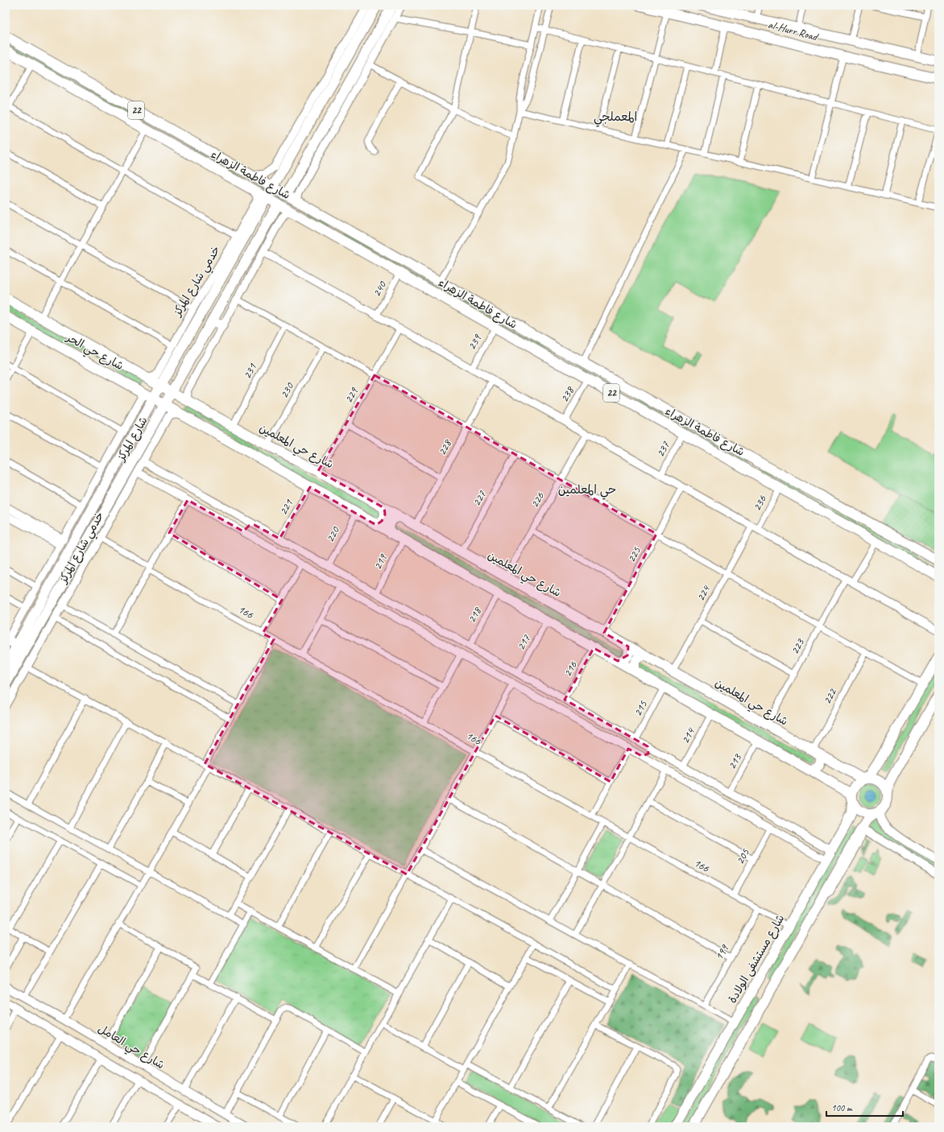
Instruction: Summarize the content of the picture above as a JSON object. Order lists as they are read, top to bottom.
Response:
{
  "streets": {
    "main road": [
      "al-Hurr Road",
      "22",
      "شارع فاطمة الزهراء",
      "شارع حي الحر",
      "شارع المركز",
      "شارع حي المعلمين",
      "شارع مستشفى الولادة",
      "شارع حي العامل"
    ],
    "street": [
      "خدمي شارع المركز",
      "240",
      "239",
      "231",
      "230",
      "238",
      "229",
      "228",
      "237",
      "227",
      "226",
      "236",
      "221",
      "220",
      "225",
      "219",
      "224",
      "166",
      "218",
      "217",
      "223",
      "216",
      "222",
      "215",
      "214",
      "213",
      "205",
      "199"
    ]
  },
  "crossings": [
    ["شارع فاطمة الزهراء", "خدمي شارع المركز"],
    ["شارع فاطمة الزهراء", "240"],
    ["شارع فاطمة الزهراء", "239"],
    ["شارع فاطمة الزهراء", "238"],
    ["شارع فاطمة الزهراء", "شارع المركز"],
    ["شارع فاطمة الزهراء", "237"],
    ["شارع فاطمة الزهراء", "236"],
    ["شارع فاطمة الزهراء", "223"],
    ["خدمي شارع المركز", "شارع حي الحر"],
    ["خدمي شارع المركز", "شارع المركز"],
    ["خدمي شارع المركز", "166"],
    ["شارع حي الحر", "شارع المركز"],
    ["شارع حي الحر", "شارع حي المعلمين"],
    ["231", "شارع حي المعلمين"],
    ["230", "شارع حي المعلمين"],
    ["229", "شارع حي المعلمين"],
    ["شارع المركز", "شارع حي المعلمين"],
    ["شارع حي المعلمين", "228"],
    ["شارع حي المعلمين", "227"],
    ["شارع حي المعلمين", "226"],
    ["شارع حي المعلمين", "225"],
    ["شارع حي المعلمين", "224"],
    ["شارع حي المعلمين", "223"],
    ["شارع حي المعلمين", "222"],
    ["شارع حي المعلمين", "شارع مستشفى الولادة"],
    ["236", "224"],
    ["166", "205"],
    ["166", "199"],
    ["166", "شارع مستشفى الولادة"]
  ],
  "districts": ["المعملجي", "حي المعلمين"],
  "scale_bar": "100 m"
}
